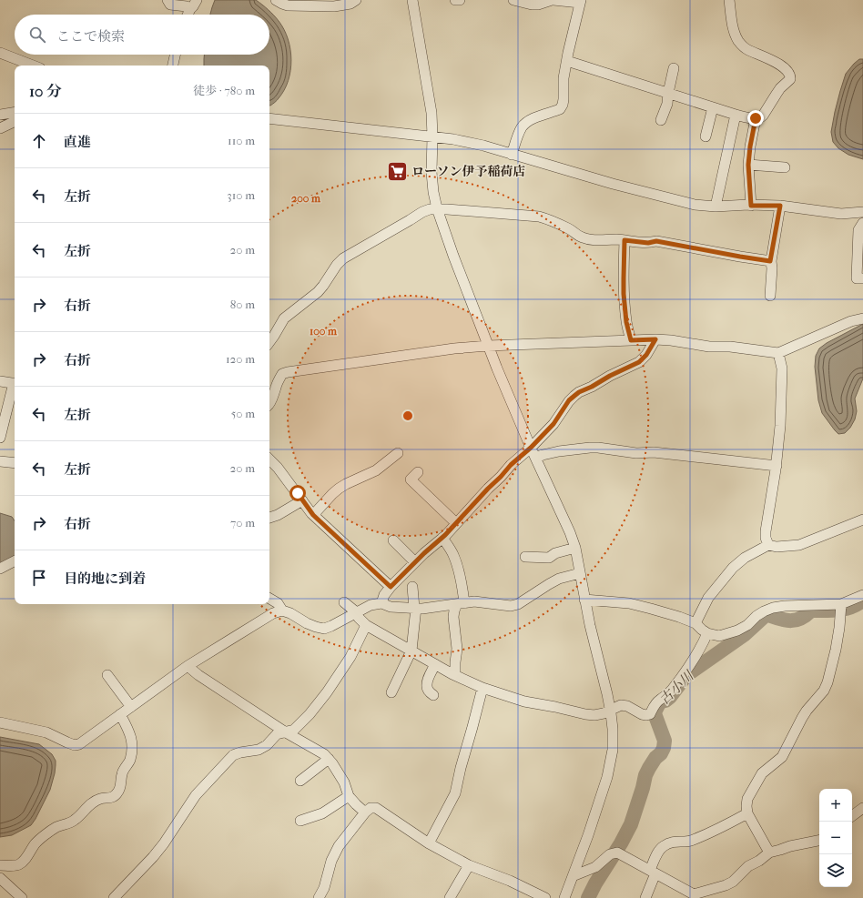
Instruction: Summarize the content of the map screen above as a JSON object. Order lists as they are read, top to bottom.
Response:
{
  "water": ["古小川"],
  "places": {
    "supermarket": ["ローソン伊予稲荷店"]
  },
  "page": {
    "search": "ここで検索",
    "heading": ["10 分", "徒歩 · 780 m"],
    "list": [
      ["直進", "110 m"],
      ["左折", "310 m"],
      ["左折", "20 m"],
      ["右折", "80 m"],
      ["右折", "120 m"],
      ["左折", "50 m"],
      ["左折", "20 m"],
      ["右折", "70 m"],
      "目的地に到着"
    ],
    "map_buttons": ["+", "−"]
  },
  "rings": ["200 m", "100 m"]
}
